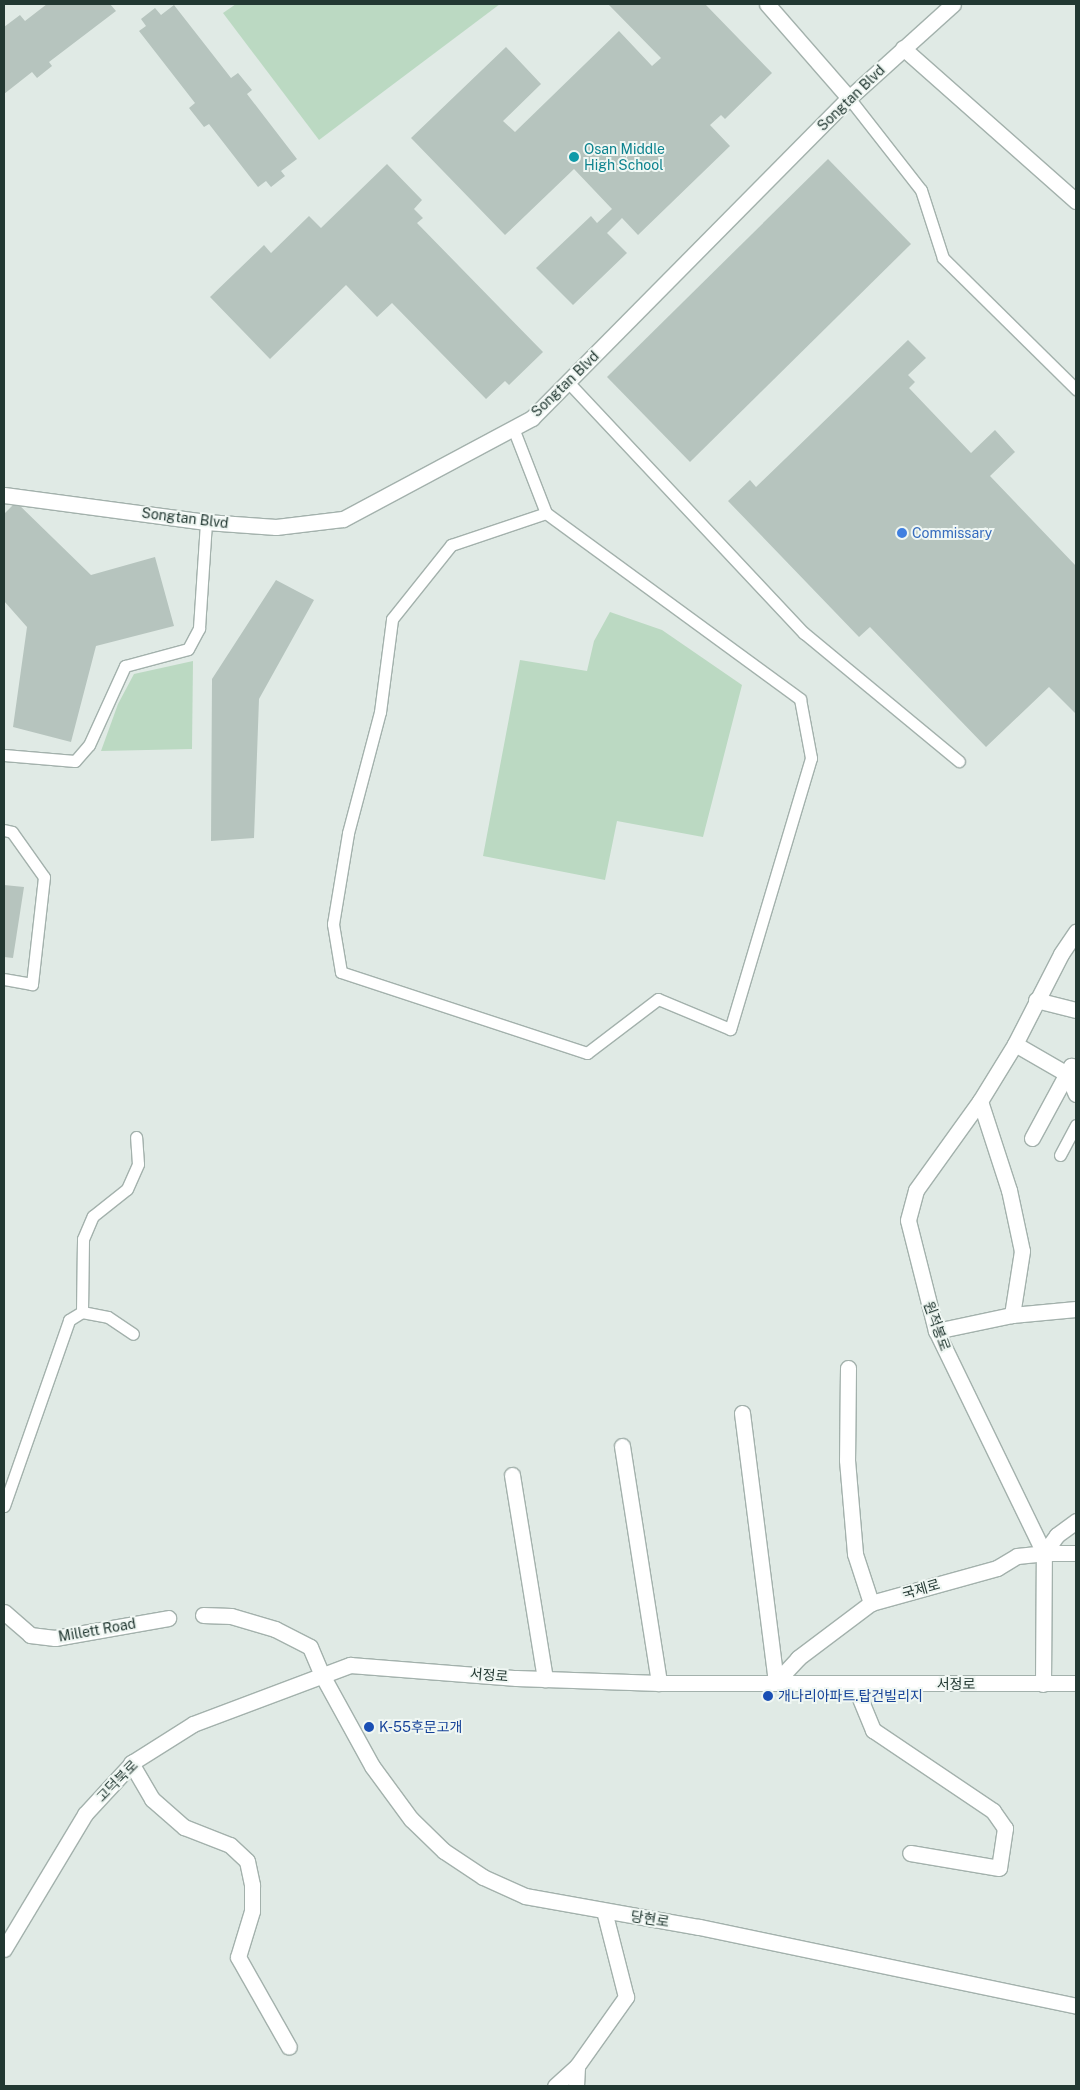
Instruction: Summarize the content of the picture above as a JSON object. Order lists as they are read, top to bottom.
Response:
{
  "streets": {
    "street": [
      "Songtan Blvd",
      "원적봉로",
      "국제로",
      "Millett Road",
      "서정로",
      "고덕북로",
      "당현로"
    ]
  },
  "crossings": [
    ["원적봉로", "국제로"],
    ["원적봉로", "서정로"],
    ["국제로", "서정로"],
    ["서정로", "고덕북로"],
    ["서정로", "당현로"],
    ["고덕북로", "당현로"]
  ],
  "places": [
    "Osan Middle High School",
    "Commissary",
    "개나리아파트.탑건빌리지",
    "K-55후문고개"
  ]
}
